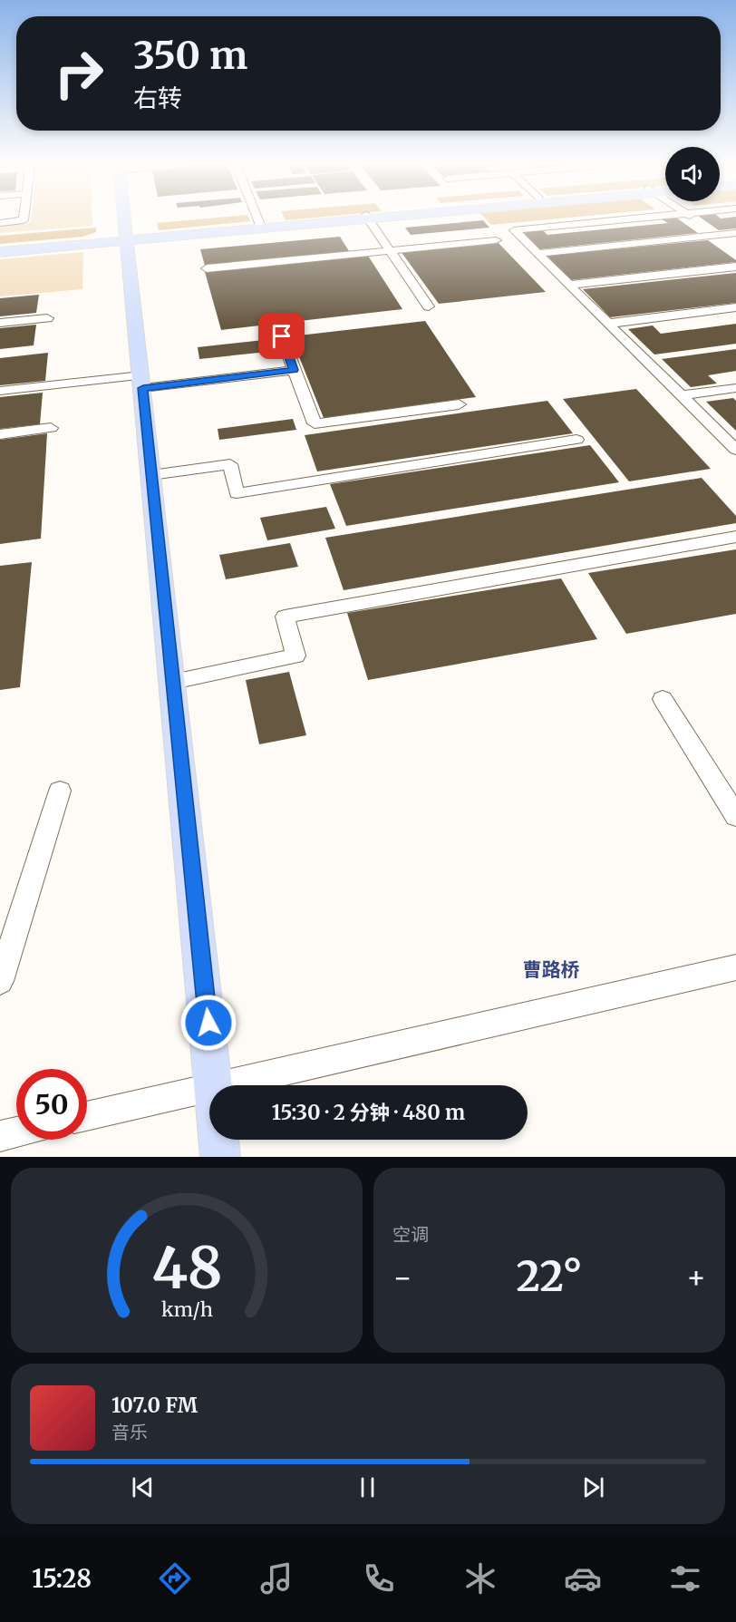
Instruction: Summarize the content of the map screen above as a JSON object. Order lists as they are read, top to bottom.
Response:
{
  "districts": ["曹路桥"],
  "page": {
    "turn": ["350 m", "右转"],
    "limit": "50",
    "trip": "15:30 · 2 分钟 · 480 m",
    "tile": "空调",
    "heat": ["−", "22°", "+"],
    "song": ["107.0 FM", "音乐"],
    "tabs": "15:28",
    "gauge": ["48", "km/h"]
  }
}
